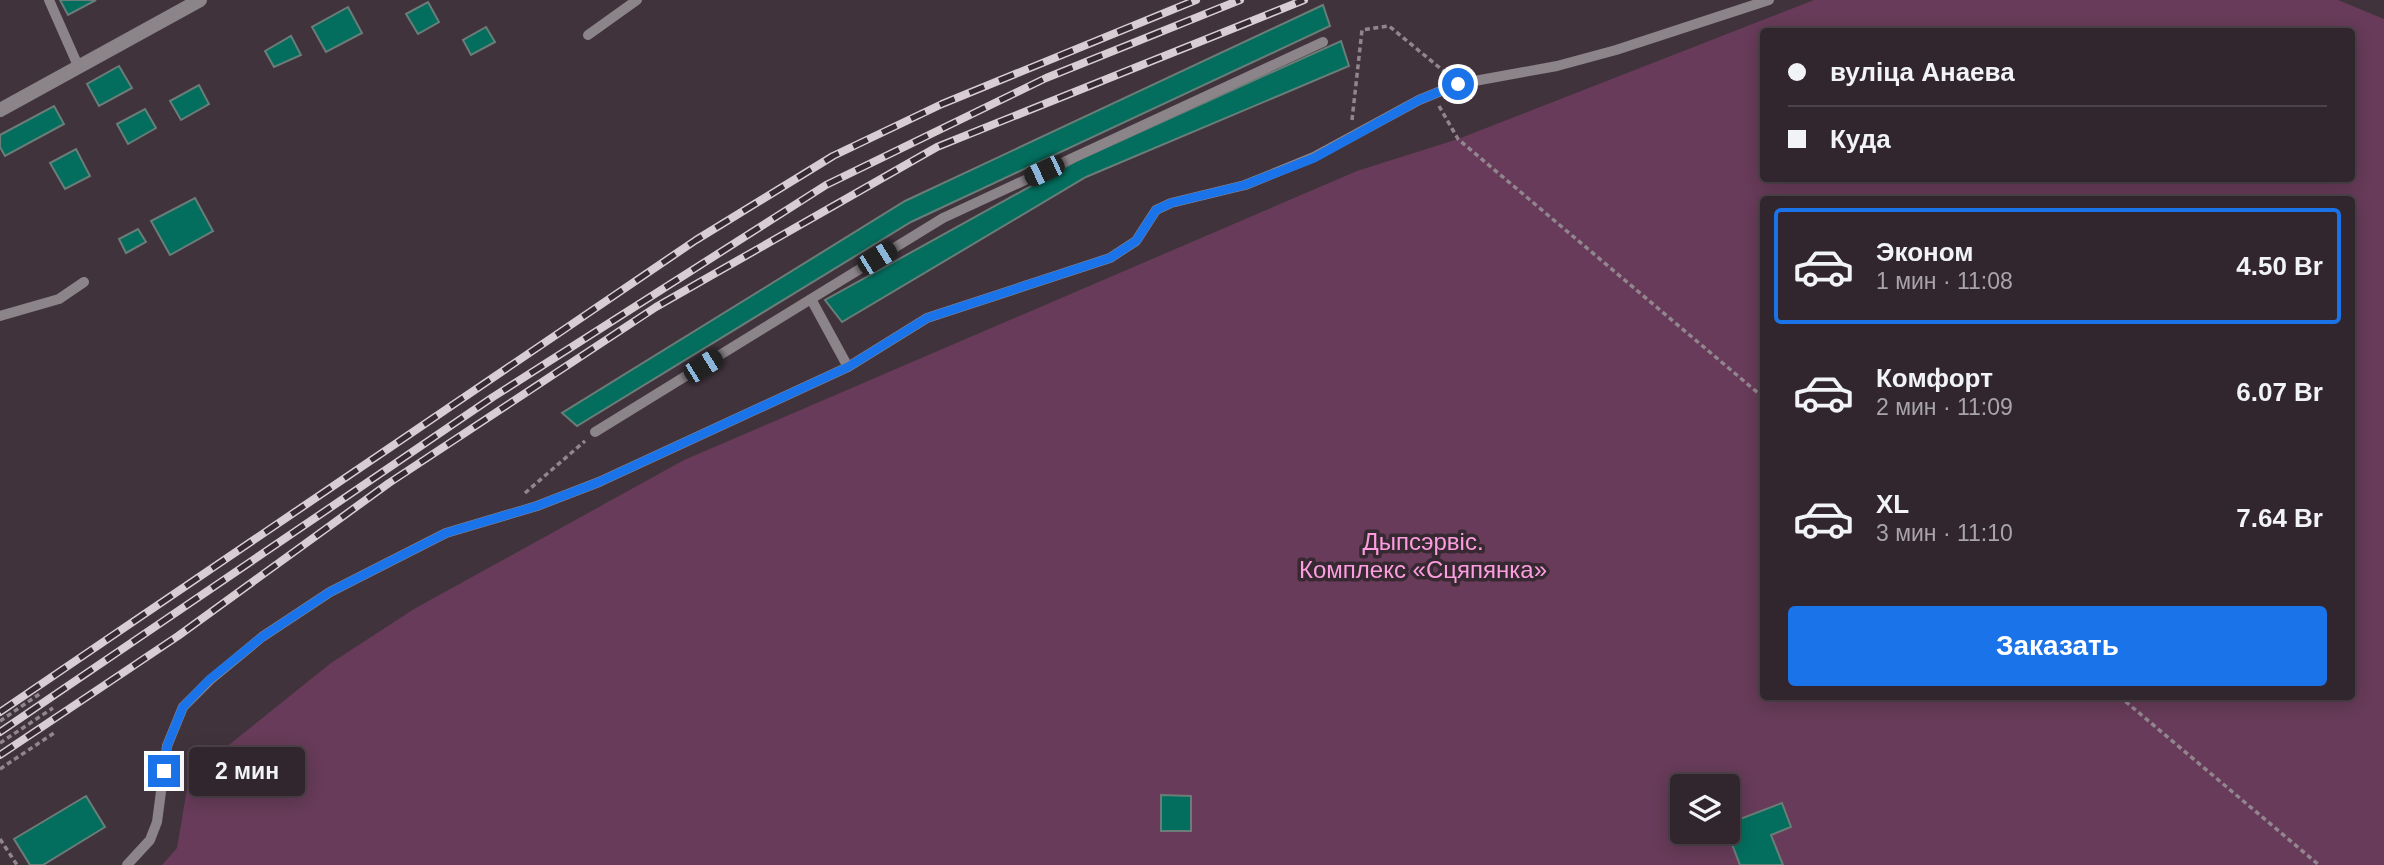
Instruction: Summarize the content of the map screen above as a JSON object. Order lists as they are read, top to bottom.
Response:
{
  "parks": ["Дыпсэрвіс. Комплекс «Сцяпянка»"],
  "page": {
    "banner": ["вуліца Анаева", "Куда"],
    "list": [
      {
        "name": "Эконом",
        "note": "1 мин · 11:08",
        "value": "4.50 Br"
      },
      {
        "name": "Комфорт",
        "note": "2 мин · 11:09",
        "value": "6.07 Br"
      },
      {
        "name": "XL",
        "note": "3 мин · 11:10",
        "value": "7.64 Br"
      }
    ],
    "buttons": "Заказать",
    "bubble": "2 мин"
  }
}
